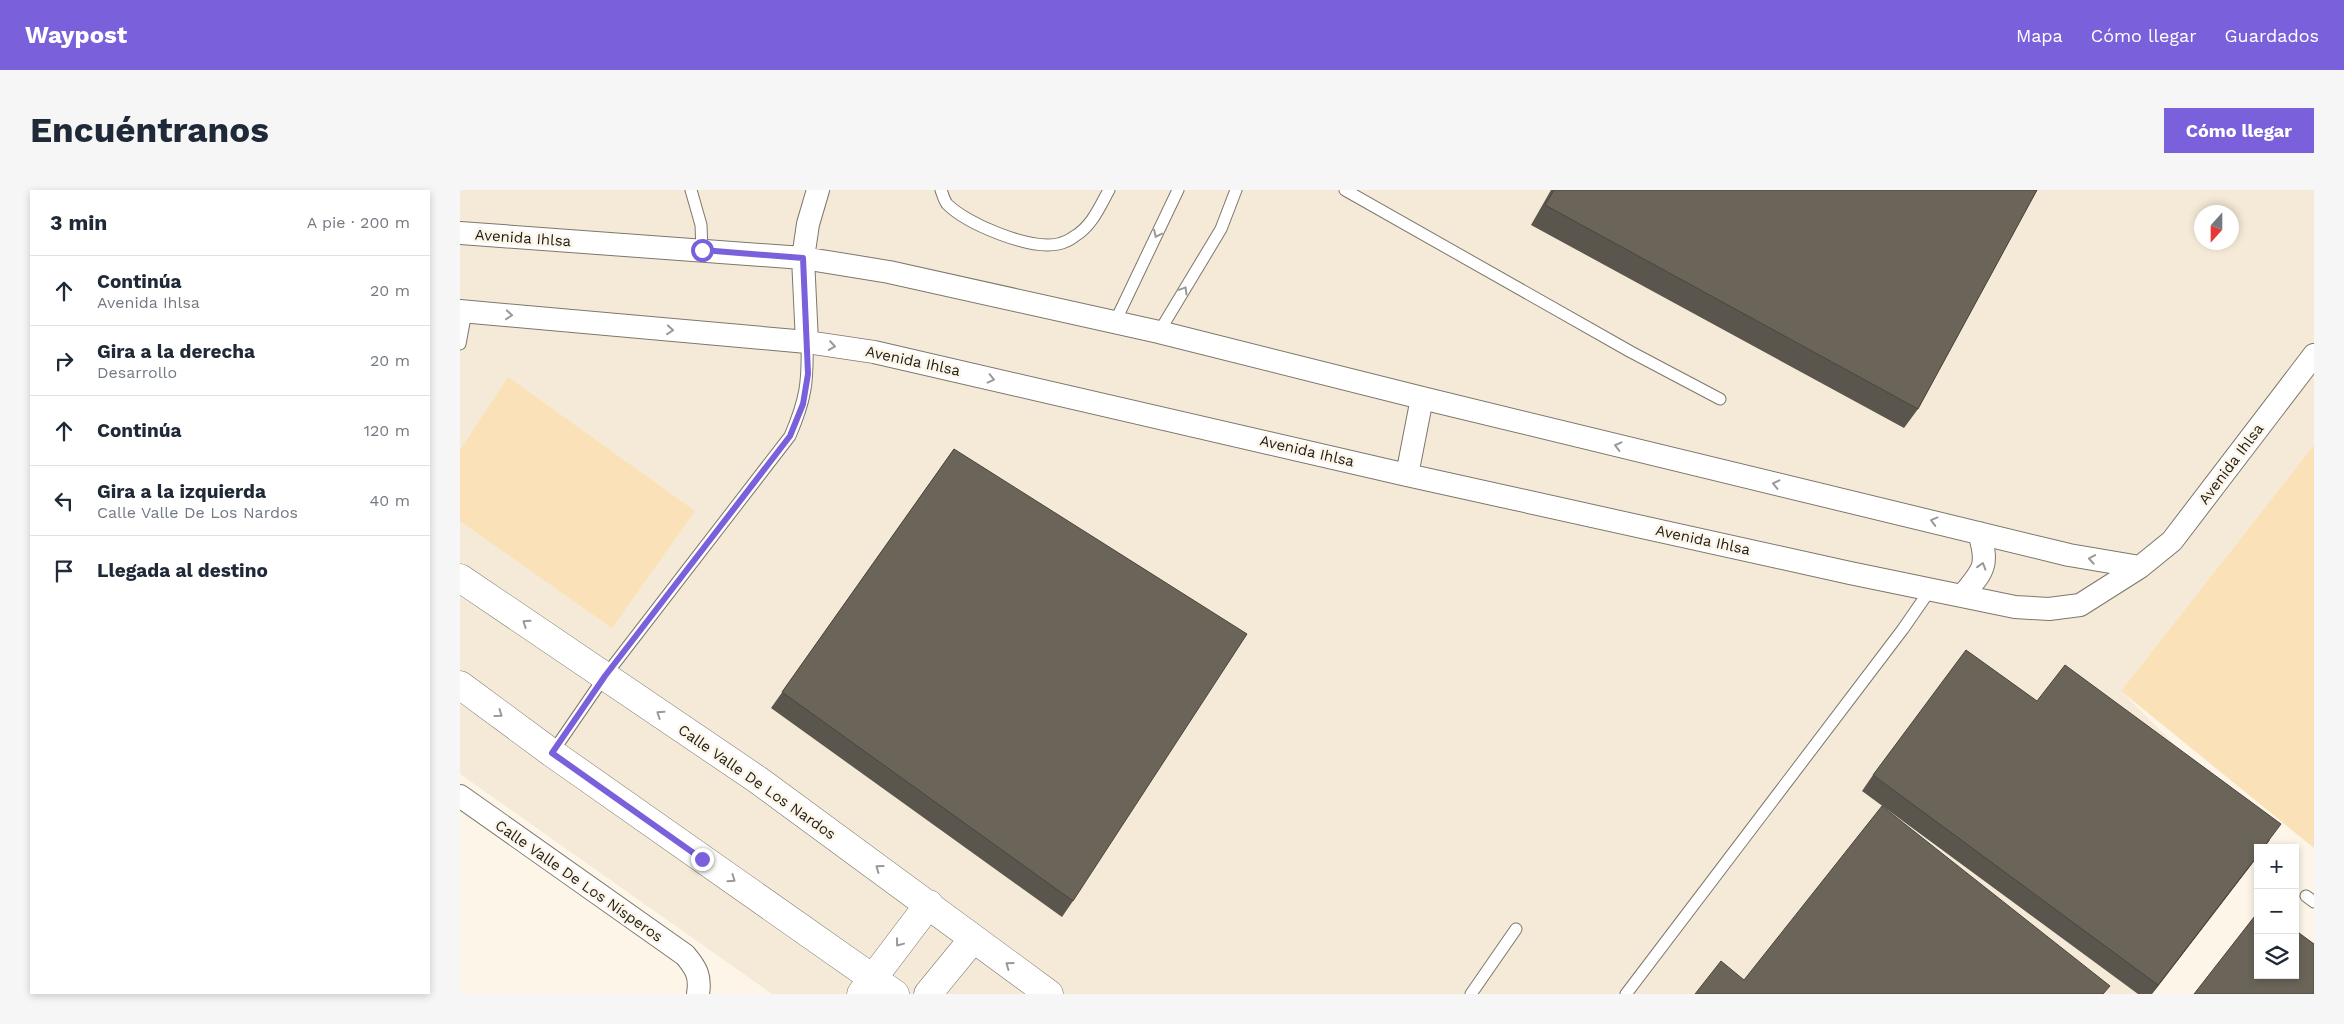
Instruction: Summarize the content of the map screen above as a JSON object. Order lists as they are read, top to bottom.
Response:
{
  "streets": {
    "street": ["Avenida Ihlsa", "Calle Valle De Los Nardos", "Calle Valle De Los Nísperos"]
  },
  "north": "bottom",
  "page": {
    "header": "Waypost",
    "nav": ["Mapa", "Cómo llegar", "Guardados"],
    "buttons": "Cómo llegar",
    "title": "Encuéntranos",
    "heading": ["3 min", "A pie · 200 m"],
    "list": [
      ["Continúa", "Avenida Ihlsa", "20 m"],
      ["Gira a la derecha", "Desarrollo", "20 m"],
      ["Continúa", "120 m"],
      ["Gira a la izquierda", "Calle Valle De Los Nardos", "40 m"],
      "Llegada al destino"
    ],
    "map_buttons": ["+", "−"]
  }
}
